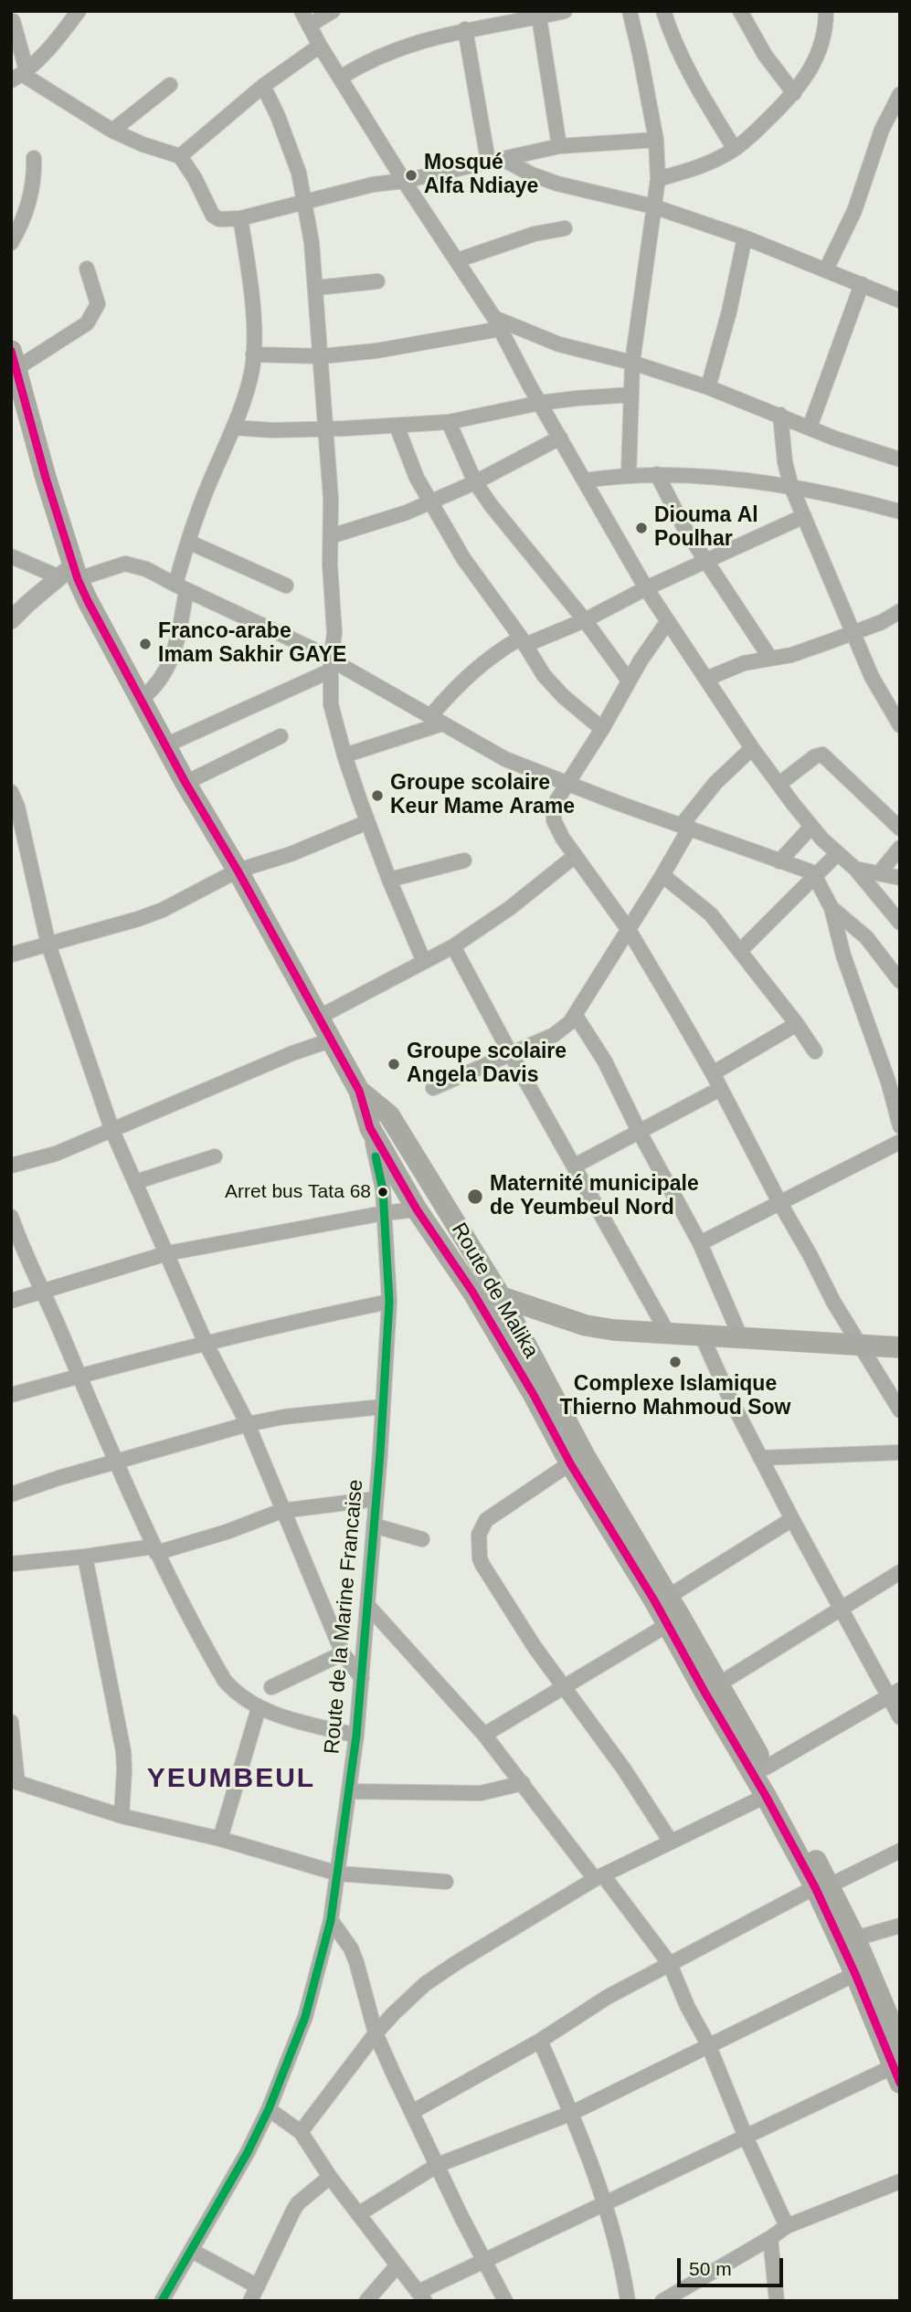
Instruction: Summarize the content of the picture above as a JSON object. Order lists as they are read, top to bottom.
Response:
{
  "streets": {
    "main road": ["Route de Malika"],
    "street": ["Route de la Marine Francaise"]
  },
  "crossings": [
    ["Route de Malika", "Route de la Marine Francaise"]
  ],
  "districts": ["YEUMBEUL"],
  "places": [
    "Mosqué Alfa Ndiaye",
    "Diouma Al Poulhar",
    "Franco-arabe Imam Sakhir GAYE",
    "Groupe scolaire Keur Mame Arame",
    "Groupe scolaire Angela Davis",
    "Arret bus Tata 68",
    "Maternité municipale de Yeumbeul Nord",
    "Complexe Islamique Thierno Mahmoud Sow"
  ],
  "scale_bar": "50 m"
}
